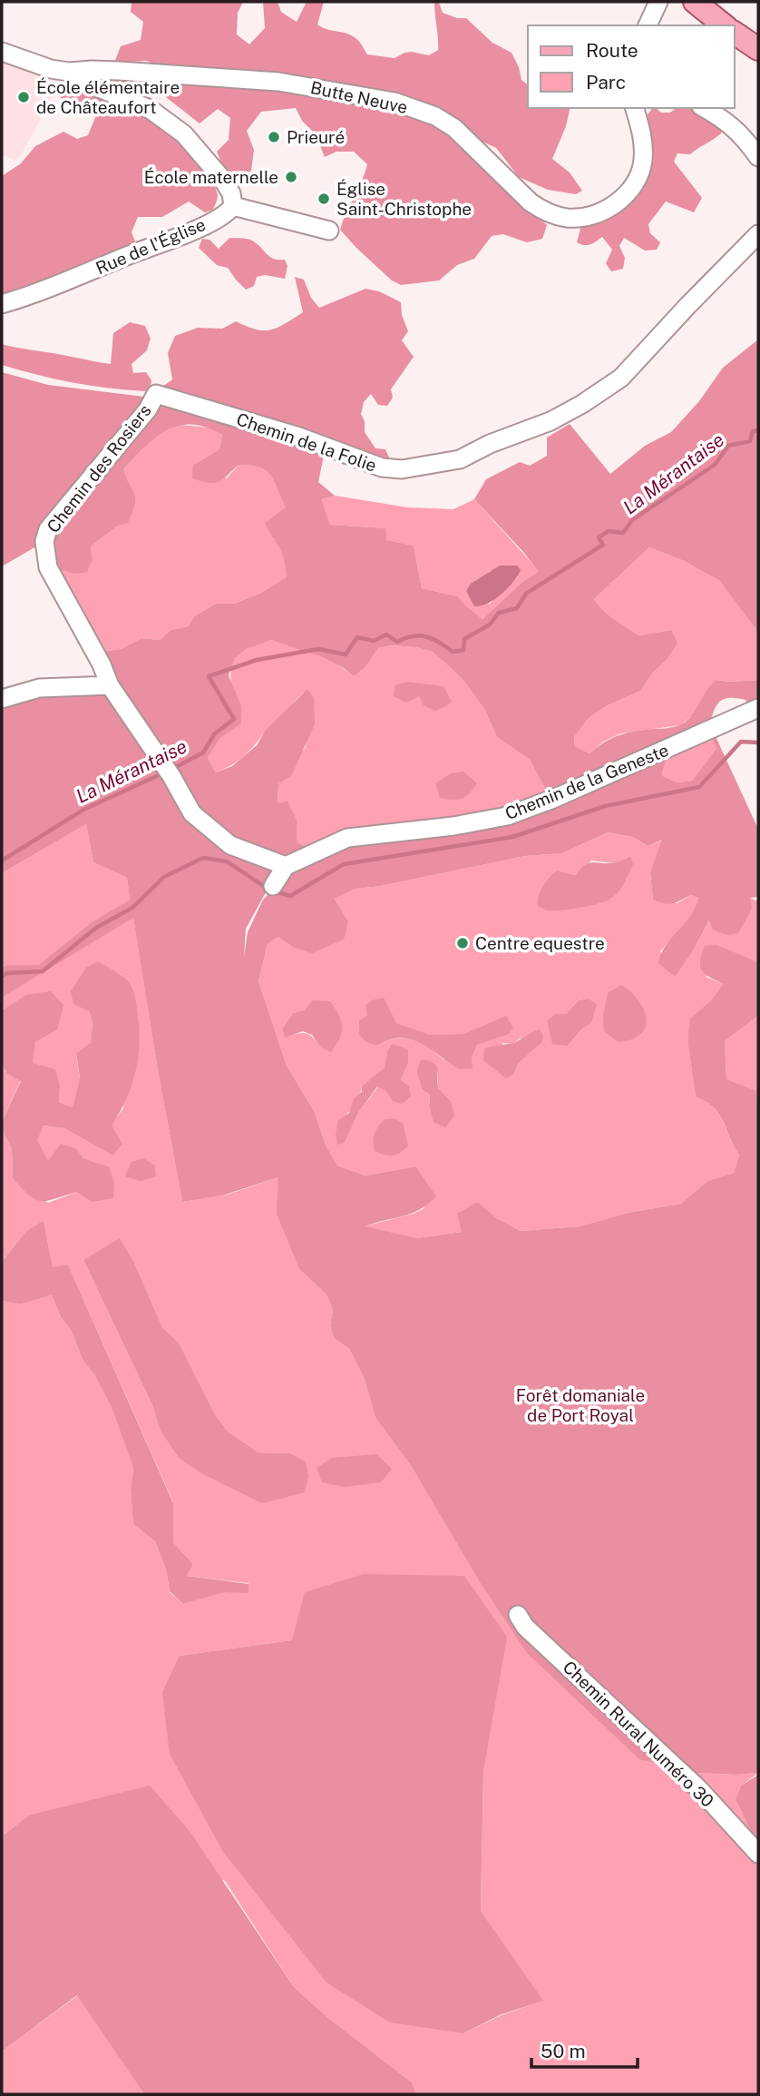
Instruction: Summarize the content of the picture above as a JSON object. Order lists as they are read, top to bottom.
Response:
{
  "streets": {
    "street": [
      "Butte Neuve",
      "Rue de l'Église",
      "Chemin de la Folie",
      "Chemin des Rosiers",
      "Chemin de la Geneste",
      "Chemin Rural Numéro 30"
    ]
  },
  "crossings": [
    ["Chemin de la Folie", "Chemin des Rosiers"],
    ["Chemin des Rosiers", "Chemin de la Geneste"]
  ],
  "water": ["La Mérantaise"],
  "parks": ["Forêt domaniale de Port Royal"],
  "places": [
    "École élémentaire de Châteaufort",
    "Prieuré",
    "École maternelle",
    "Église Saint-Christophe",
    "Centre equestre"
  ],
  "legend": ["Route", "Parc"],
  "scale_bar": "50 m"
}
